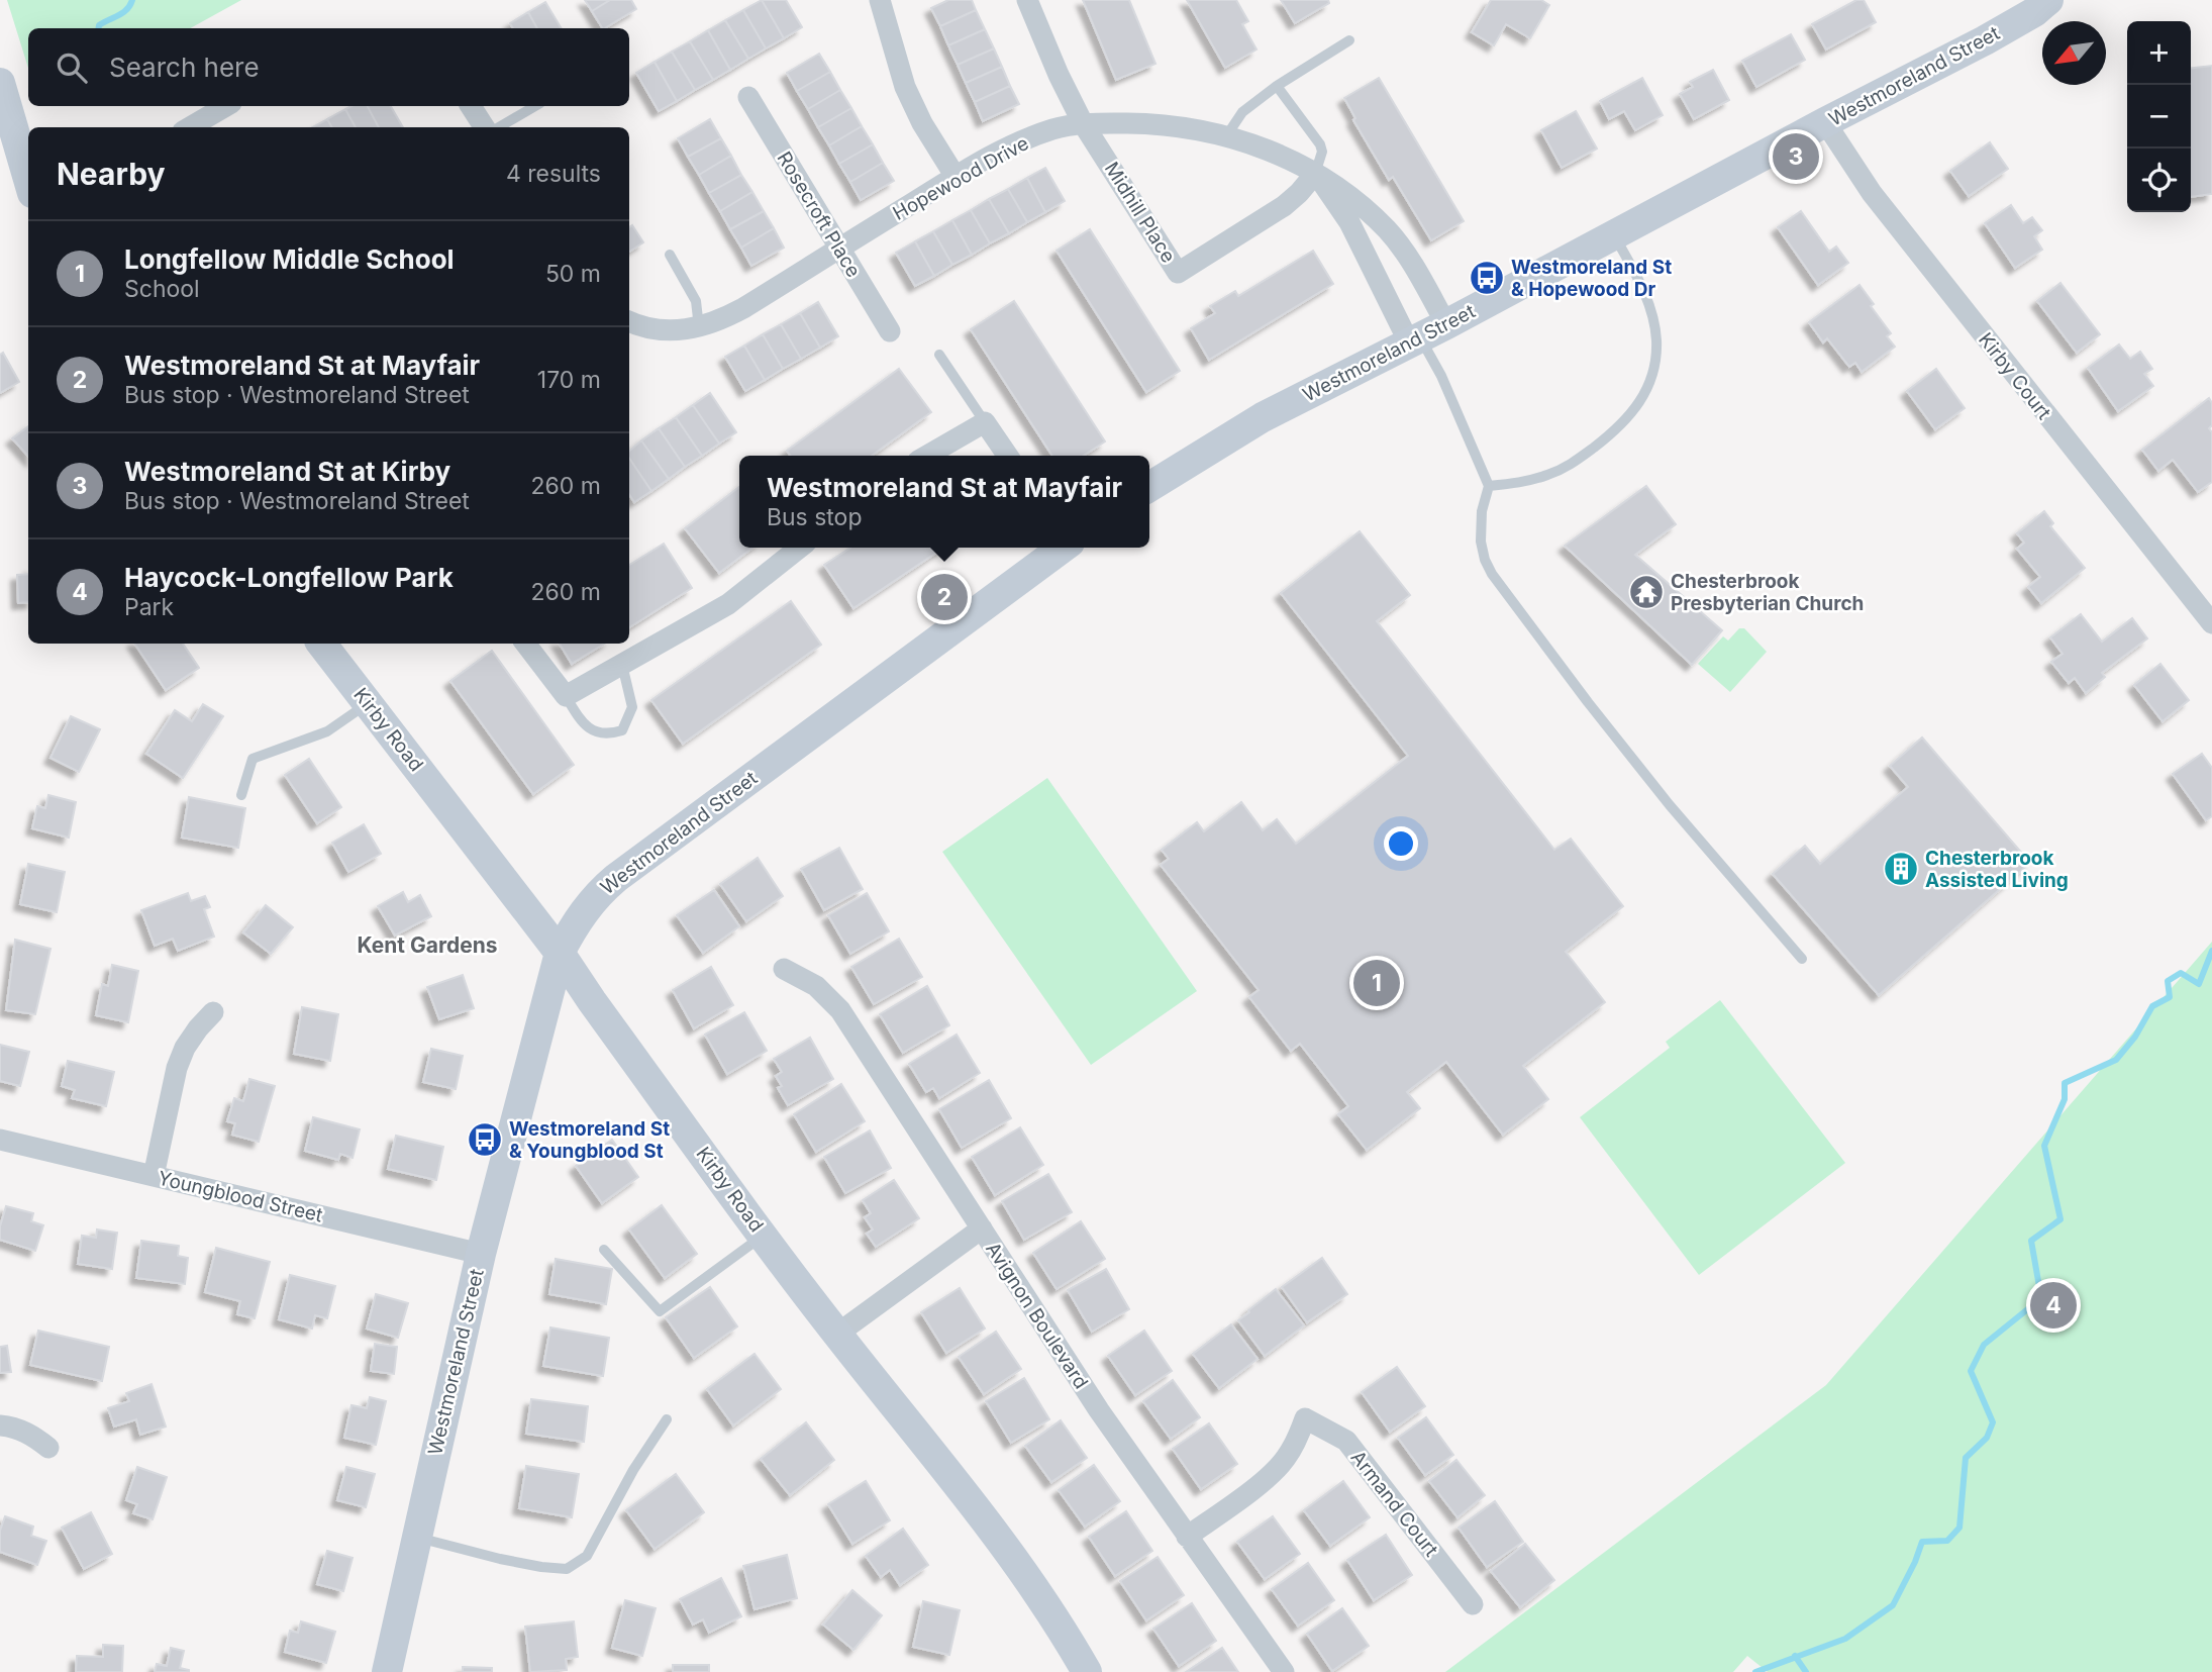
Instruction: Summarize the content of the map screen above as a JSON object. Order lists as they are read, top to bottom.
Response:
{
  "streets": {
    "main road": ["Westmoreland Street", "Kirby Road"],
    "street": [
      "Hopewood Drive",
      "Midhill Place",
      "Rosecroft Place",
      "Kirby Court",
      "Youngblood Street",
      "Avignon Boulevard",
      "Armand Court"
    ]
  },
  "crossings": [
    ["Westmoreland Street", "Hopewood Drive"],
    ["Westmoreland Street", "Kirby Court"],
    ["Westmoreland Street", "Kirby Road"],
    ["Westmoreland Street", "Youngblood Street"],
    ["Hopewood Drive", "Midhill Place"],
    ["Hopewood Drive", "Rosecroft Place"],
    ["Avignon Boulevard", "Armand Court"]
  ],
  "districts": ["Kent Gardens"],
  "places": {
    "bus stop": ["Westmoreland St & Hopewood Dr", "Westmoreland St & Youngblood St"],
    "temple": ["Chesterbrook Presbyterian Church"],
    "building": ["Chesterbrook Assisted Living"]
  },
  "north": "bottom left",
  "page": {
    "map_buttons": ["+", "−"],
    "search": "Search here",
    "heading": ["Nearby", "4 results"],
    "pins": [
      "3",
      "2",
      "1",
      "4"
    ],
    "list": [
      {
        "mark": "1",
        "name": "Longfellow Middle School",
        "note": "School",
        "value": "50 m"
      },
      {
        "mark": "2",
        "name": "Westmoreland St at Mayfair",
        "note": "Bus stop · Westmoreland Street",
        "value": "170 m"
      },
      {
        "mark": "3",
        "name": "Westmoreland St at Kirby",
        "note": "Bus stop · Westmoreland Street",
        "value": "260 m"
      },
      {
        "mark": "4",
        "name": "Haycock-Longfellow Park",
        "note": "Park",
        "value": "260 m"
      }
    ],
    "popup": ["Westmoreland St at Mayfair", "Bus stop"]
  }
}
